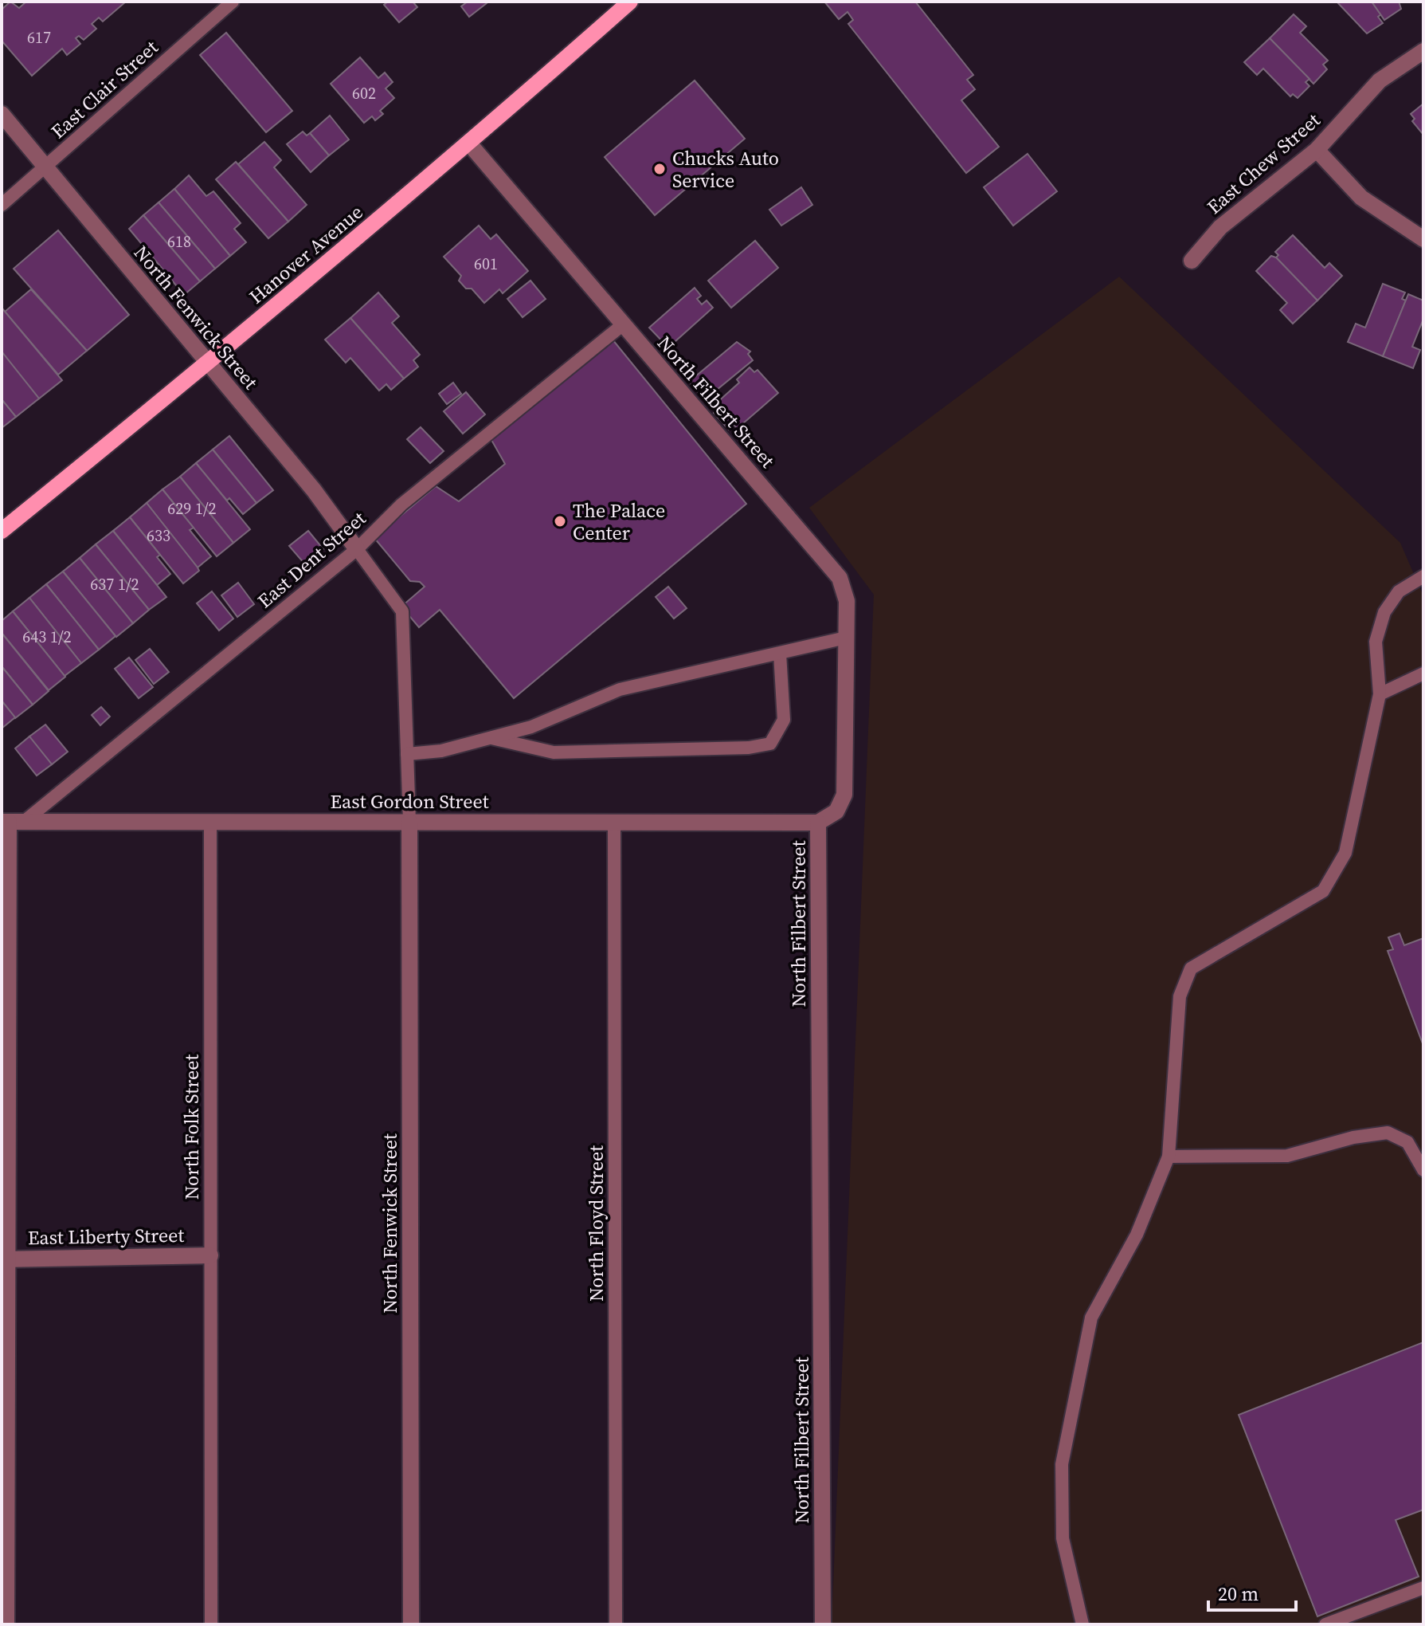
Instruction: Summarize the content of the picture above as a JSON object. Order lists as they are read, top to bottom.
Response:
{
  "streets": {
    "main road": ["Hanover Avenue"],
    "street": [
      "East Chew Street",
      "North Fenwick Street",
      "North Filbert Street",
      "East Gordon Street",
      "East Liberty Street"
    ],
    "lane": [
      "East Clair Street",
      "East Dent Street",
      "North Folk Street",
      "North Floyd Street"
    ]
  },
  "crossings": [
    ["East Clair Street", "North Fenwick Street"],
    ["Hanover Avenue", "North Fenwick Street"],
    ["Hanover Avenue", "North Filbert Street"],
    ["North Fenwick Street", "East Dent Street"],
    ["North Fenwick Street", "East Gordon Street"],
    ["North Filbert Street", "East Dent Street"],
    ["North Filbert Street", "East Gordon Street"],
    ["East Dent Street", "East Gordon Street"],
    ["East Gordon Street", "North Folk Street"],
    ["East Gordon Street", "North Floyd Street"],
    ["North Folk Street", "East Liberty Street"]
  ],
  "places": ["Chucks Auto Service", "The Palace Center"],
  "house_numbers": [
    "617",
    "602",
    "618",
    "601",
    "629 1/2",
    "633",
    "637 1/2",
    "643 1/2"
  ],
  "scale_bar": "20 m"
}
